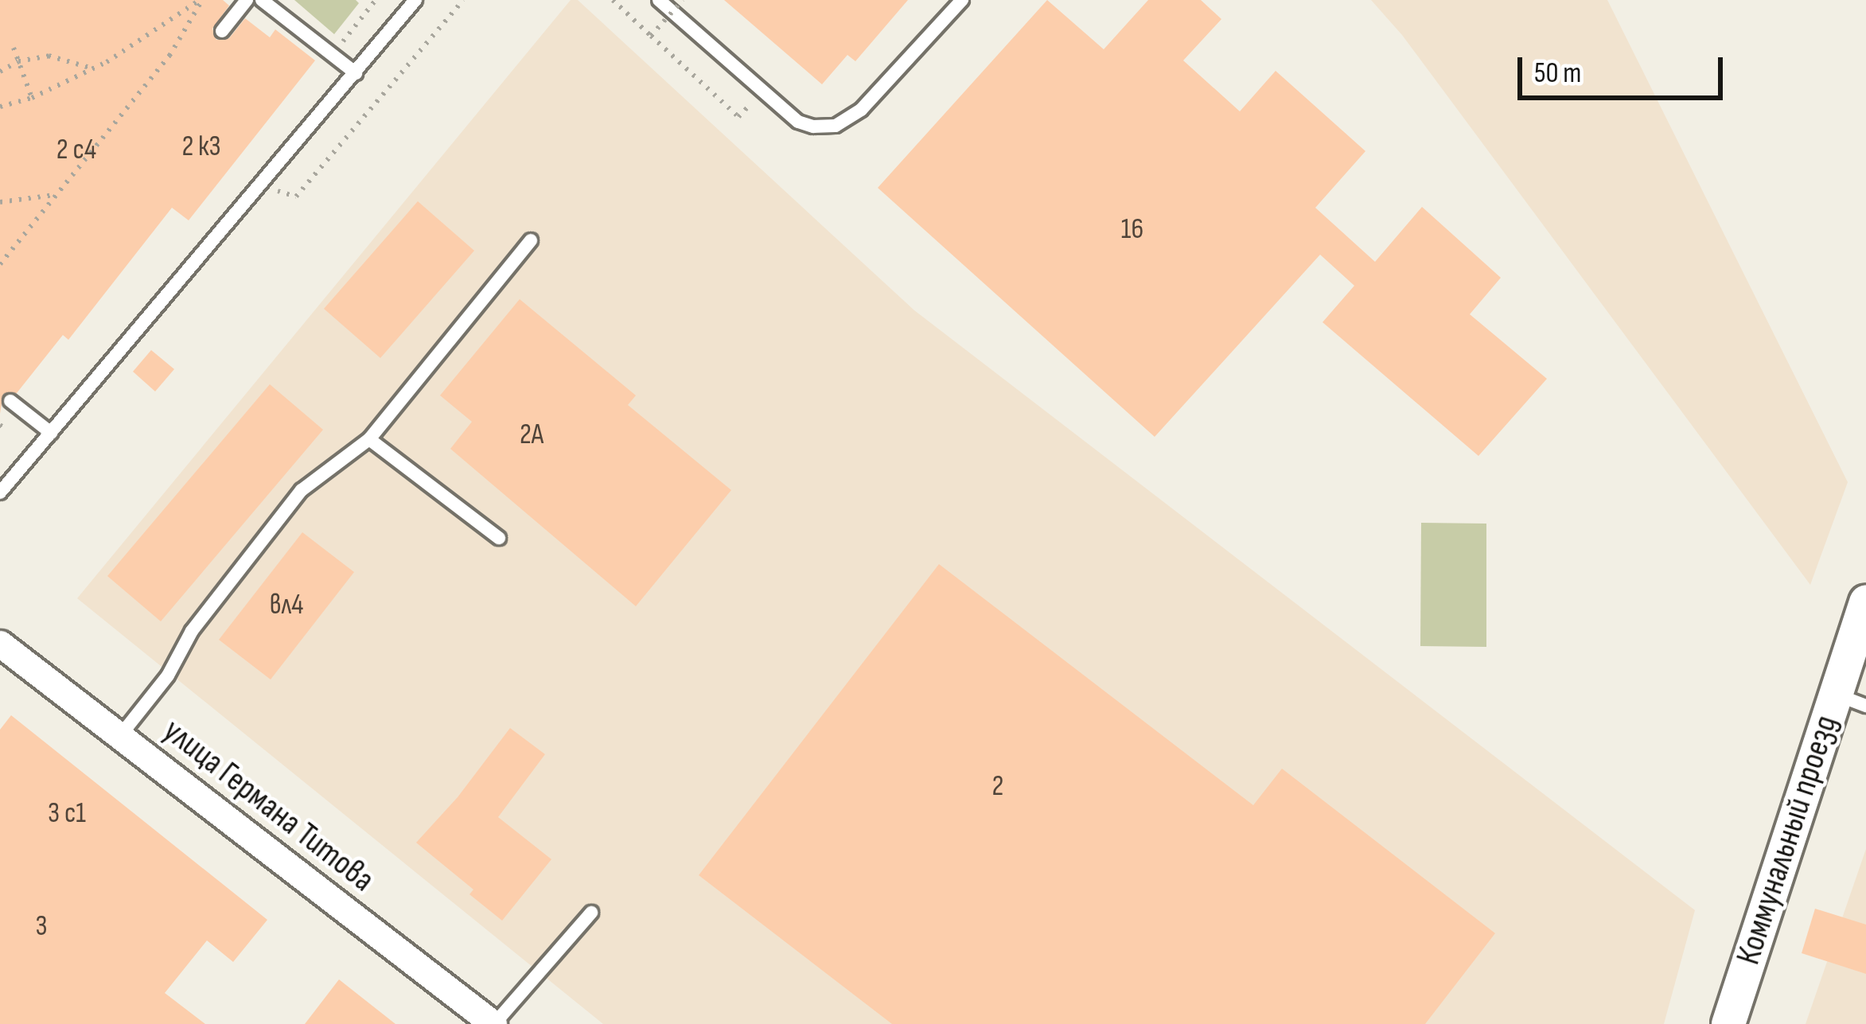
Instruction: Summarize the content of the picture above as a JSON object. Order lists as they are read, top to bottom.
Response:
{
  "streets": {
    "street": ["улица Германа Титова", "Коммунальный проезд"]
  },
  "house_numbers": [
    "2 к3",
    "2 с4",
    "16",
    "2А",
    "вл4",
    "2",
    "3 с1",
    "3"
  ],
  "scale_bar": "50 m"
}
